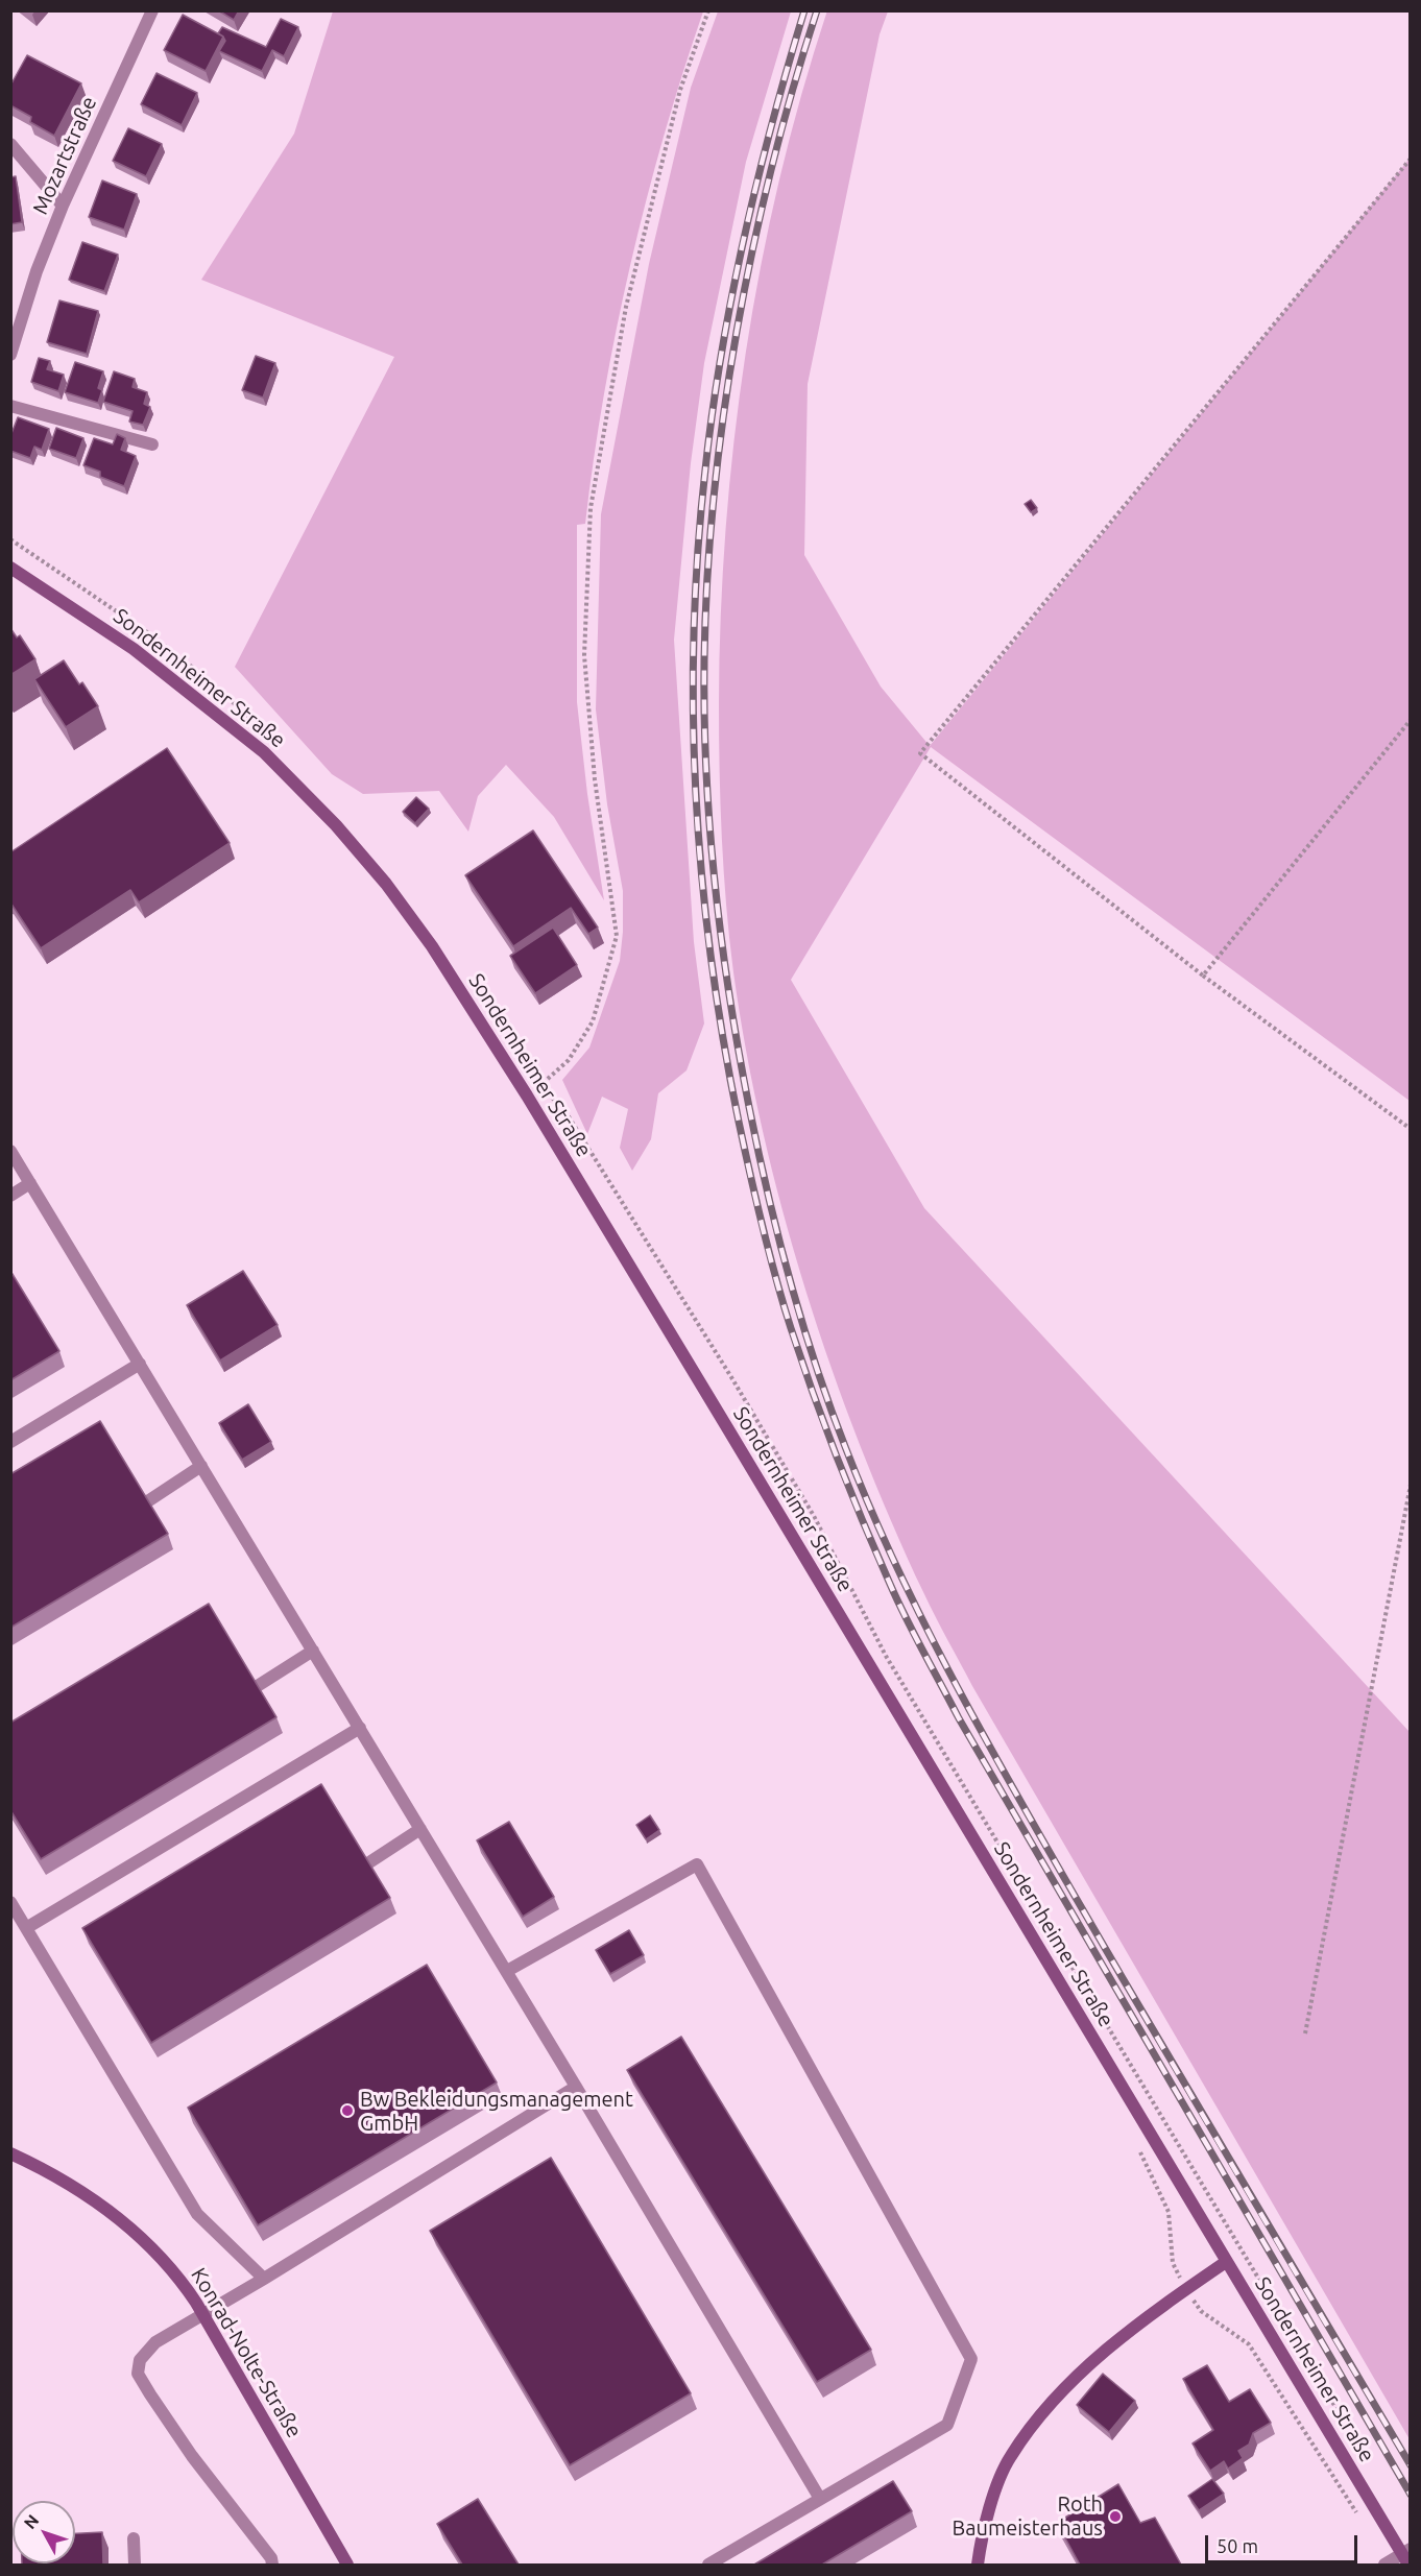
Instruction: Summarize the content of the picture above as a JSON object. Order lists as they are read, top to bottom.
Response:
{
  "streets": {
    "main road": ["Sondernheimer Straße", "Konrad-Nolte-Straße"],
    "street": ["Mozartstraße"]
  },
  "places": ["Bw Bekleidungsmanagement GmbH", "Roth Baumeisterhaus"],
  "scale_bar": "50 m",
  "north": "top left"
}
